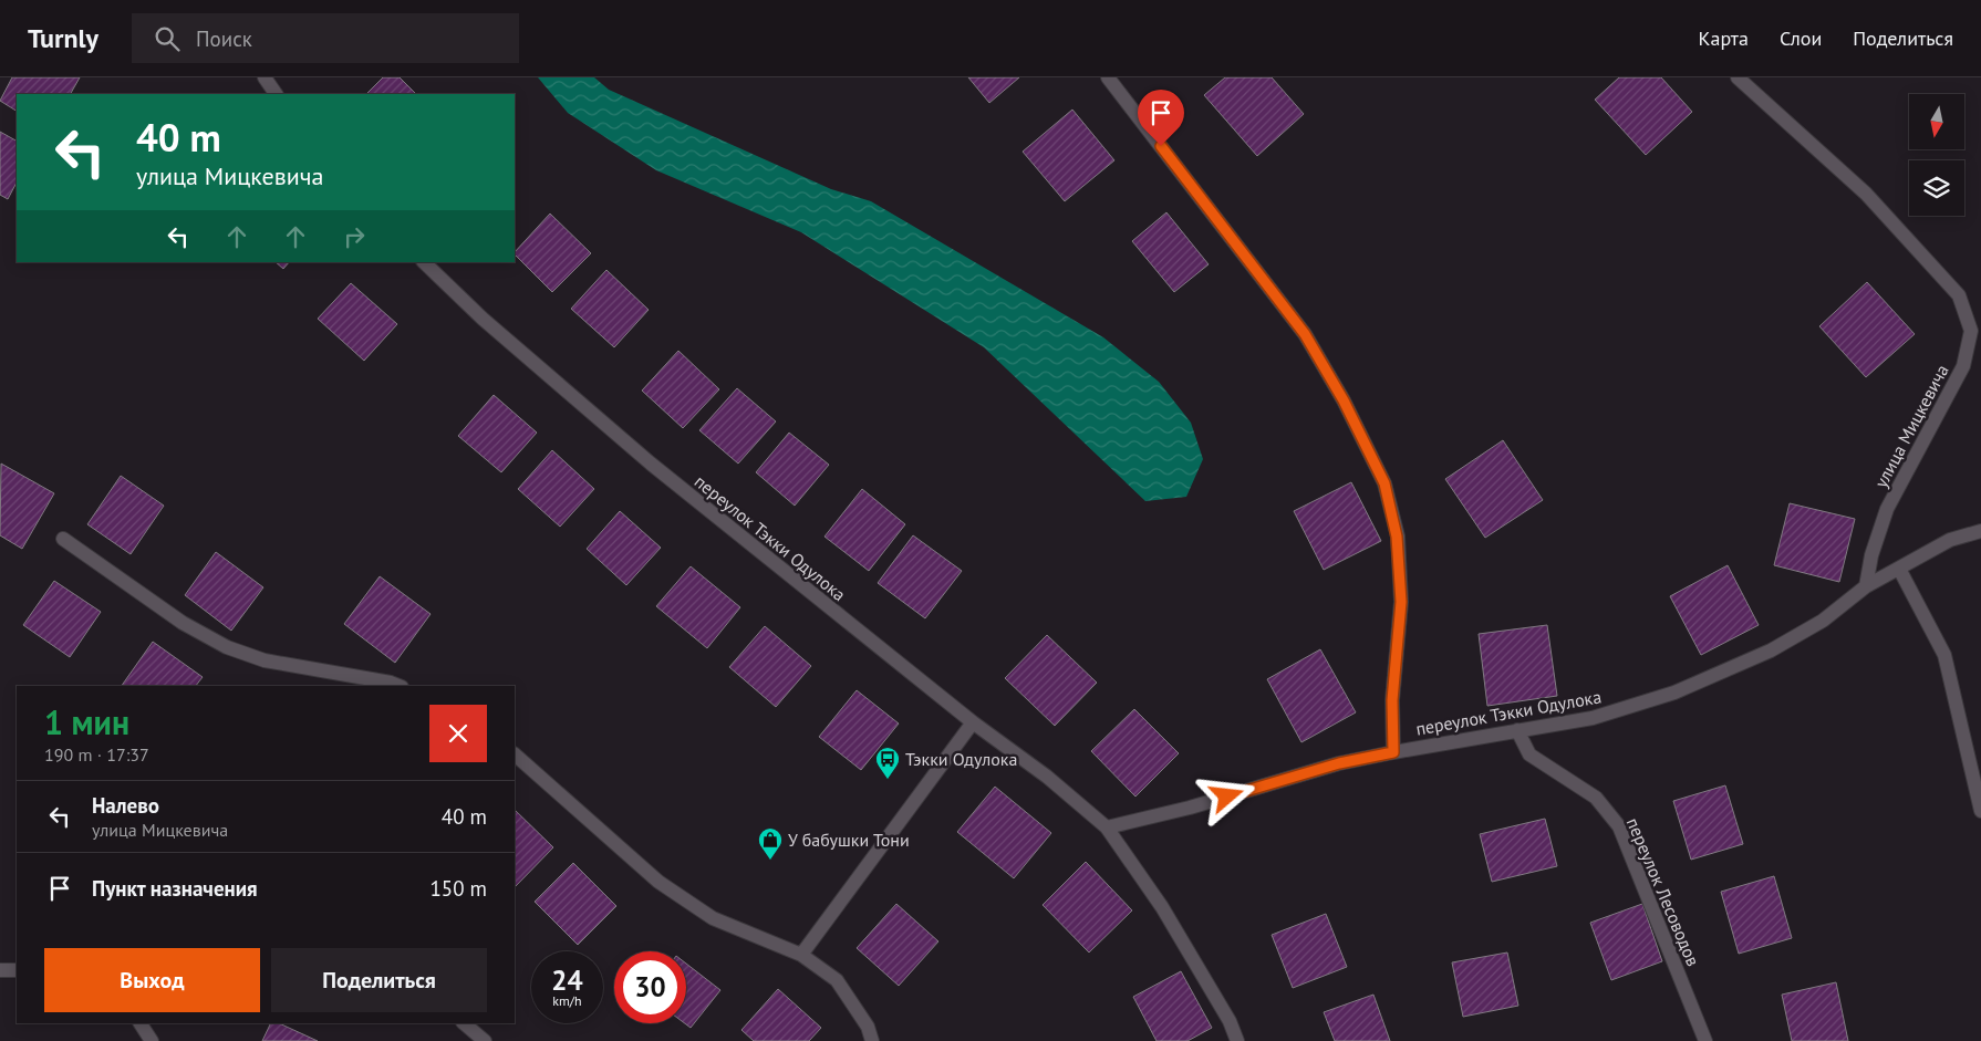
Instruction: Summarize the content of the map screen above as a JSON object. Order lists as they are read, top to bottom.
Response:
{
  "streets": {
    "street": ["улица Мицкевича", "переулок Тэкки Одулока", "переулок Лесоводов"]
  },
  "crossings": [
    ["улица Мицкевича", "переулок Тэкки Одулока"],
    ["переулок Тэкки Одулока", "переулок Лесоводов"]
  ],
  "places": {
    "bus stop": ["Тэкки Одулока"],
    "shop": ["У бабушки Тони"]
  },
  "north": "bottom",
  "page": {
    "header": "Turnly",
    "search": "Поиск",
    "nav": ["Карта", "Слои", "Поделиться"],
    "turn": ["40 m", "улица Мицкевича"],
    "heading": ["1 мин", "190 m · 17:37"],
    "list": [
      {
        "name": "Налево",
        "note": "улица Мицкевича",
        "value": "40 m"
      },
      {
        "name": "Пункт назначения",
        "value": "150 m"
      }
    ],
    "buttons": ["Выход", "Поделиться"],
    "speed": "24 km/h",
    "limit": "30"
  }
}
